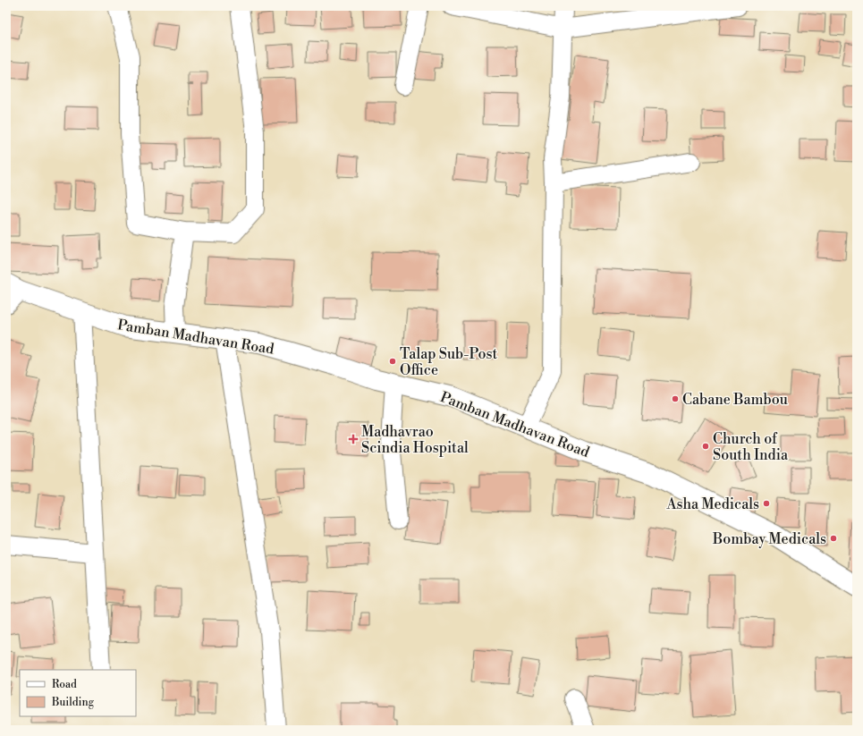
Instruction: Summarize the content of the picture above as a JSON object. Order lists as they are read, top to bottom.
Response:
{
  "streets": {
    "main road": ["Pamban Madhavan Road"]
  },
  "places": {
    "other": [
      "Talap Sub-Post Office",
      "Cabane Bambou",
      "Church of South India",
      "Asha Medicals",
      "Bombay Medicals"
    ],
    "health": ["Madhavrao Scindia Hospital"]
  },
  "legend": ["Road", "Building"]
}
